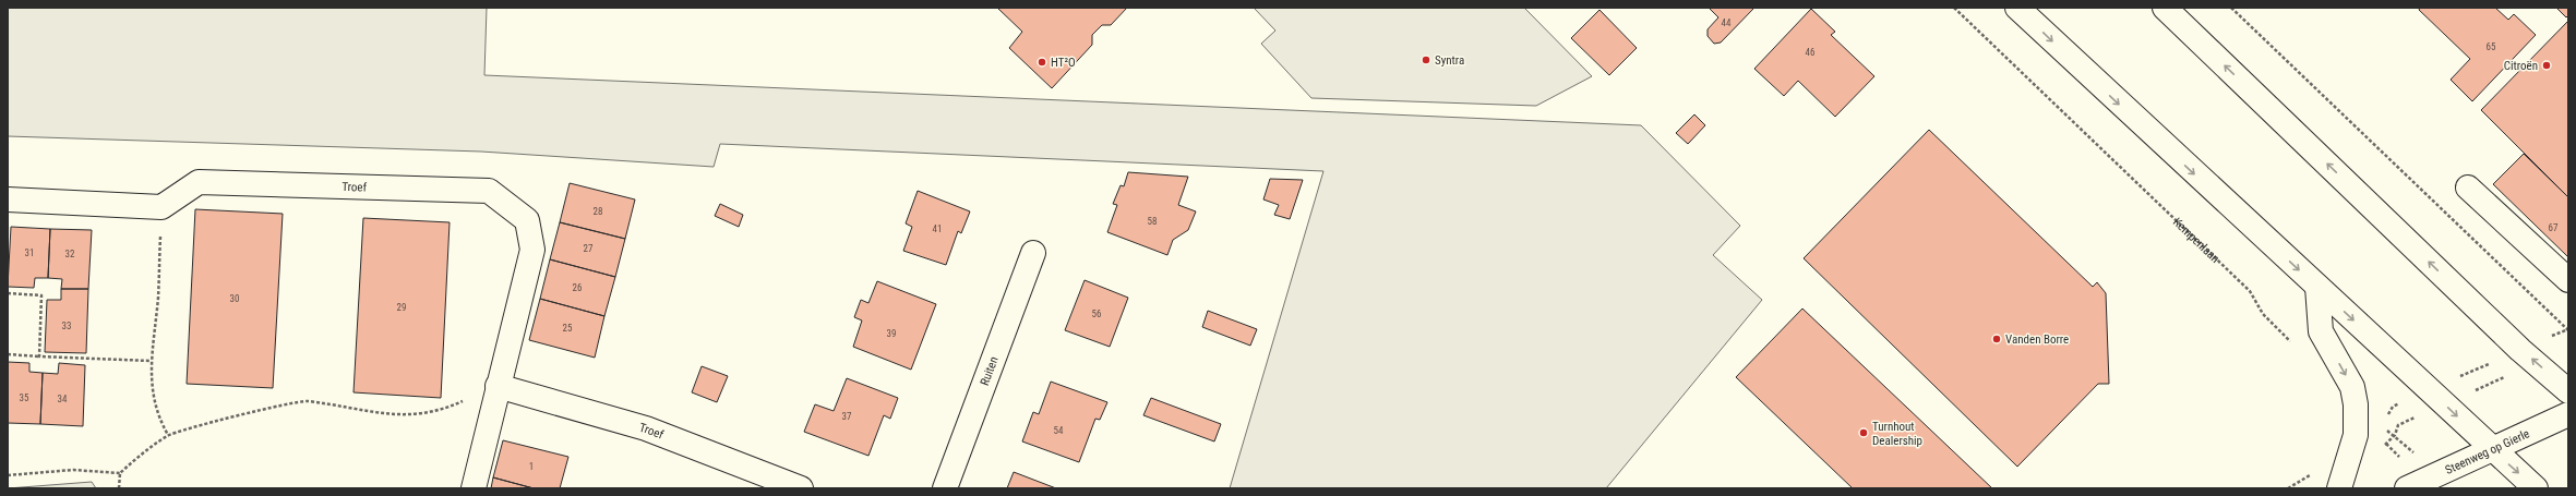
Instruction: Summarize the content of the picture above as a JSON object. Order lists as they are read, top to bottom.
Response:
{
  "streets": {
    "main road": ["Troef", "Ruiten", "Steenweg op Gierle"],
    "path": ["Kempenlaan"]
  },
  "places": [
    "Syntra",
    "HT²O",
    "Citroën",
    "Vanden Borre",
    "Turnhout Dealership"
  ],
  "house_numbers": [
    "44",
    "65",
    "46",
    "28",
    "58",
    "67",
    "41",
    "27",
    "31",
    "32",
    "26",
    "30",
    "29",
    "56",
    "33",
    "25",
    "39",
    "35",
    "34",
    "37",
    "54",
    "1"
  ]
}
